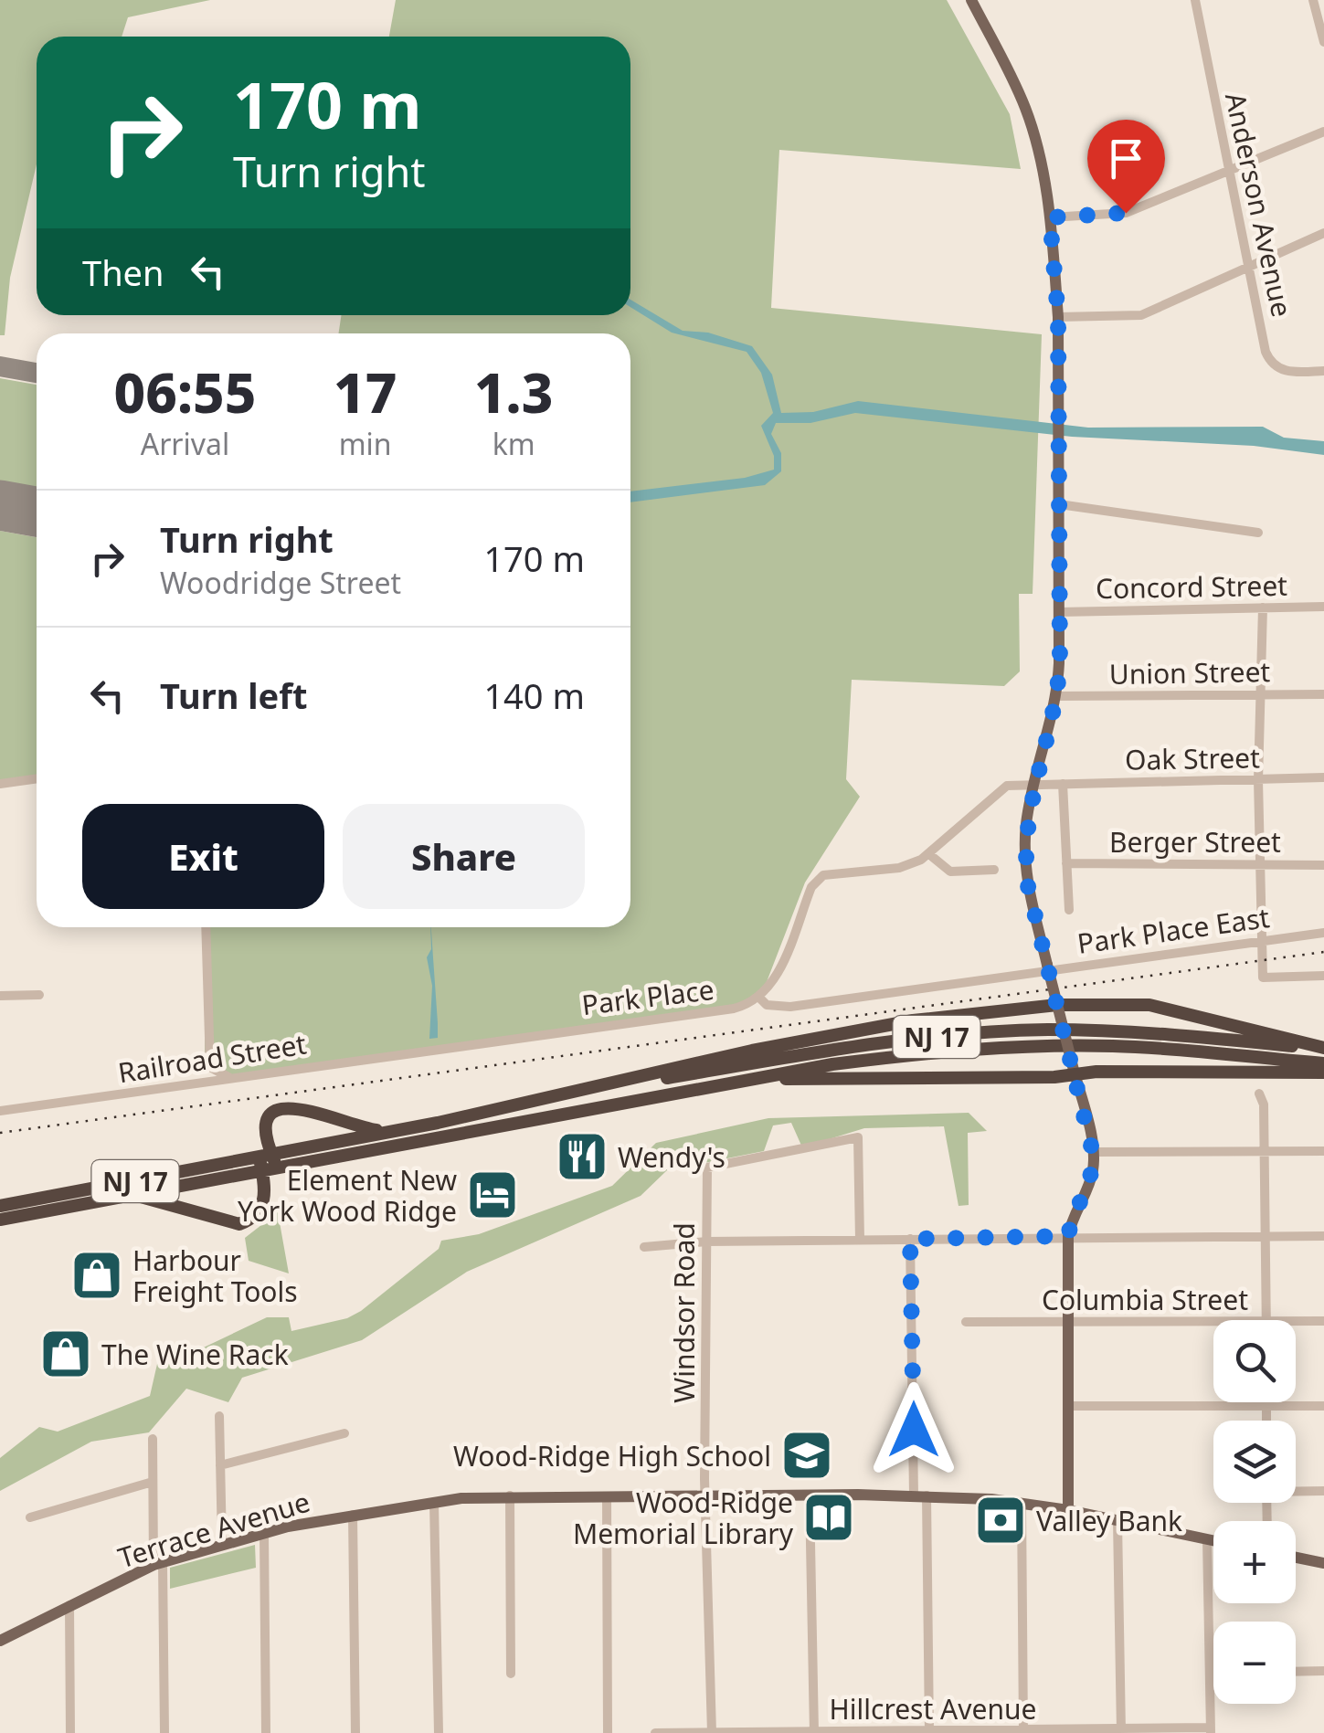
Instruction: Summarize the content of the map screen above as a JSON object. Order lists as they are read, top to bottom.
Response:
{
  "streets": {
    "highway": ["NJ 17"],
    "main road": ["Terrace Avenue"],
    "street": [
      "Anderson Avenue",
      "Concord Street",
      "Union Street",
      "Oak Street",
      "Berger Street",
      "Park Place East",
      "Park Place",
      "Railroad Street",
      "Columbia Street",
      "Windsor Road",
      "Hillcrest Avenue"
    ]
  },
  "crossings": [
    ["Park Place East", "Park Place"],
    ["Park Place", "Railroad Street"],
    ["Windsor Road", "Terrace Avenue"],
    ["Windsor Road", "Hillcrest Avenue"]
  ],
  "places": {
    "restaurant": ["Wendy's"],
    "hotel": ["Element New York Wood Ridge"],
    "shop": ["Harbour Freight Tools", "The Wine Rack"],
    "school or university": ["Wood-Ridge High School"],
    "library": ["Wood-Ridge Memorial Library"],
    "bank": ["Valley Bank"]
  },
  "page": {
    "turn": ["170 m", "Turn right"],
    "then": "Then",
    "eta": [
      "06:55",
      "Arrival",
      "17",
      "min",
      "1.3",
      "km"
    ],
    "list": [
      {
        "name": "Turn right",
        "note": "Woodridge Street",
        "value": "170 m"
      },
      {
        "name": "Turn left",
        "value": "140 m"
      }
    ],
    "buttons": ["Exit", "Share"],
    "map_buttons": ["+", "−"]
  }
}
